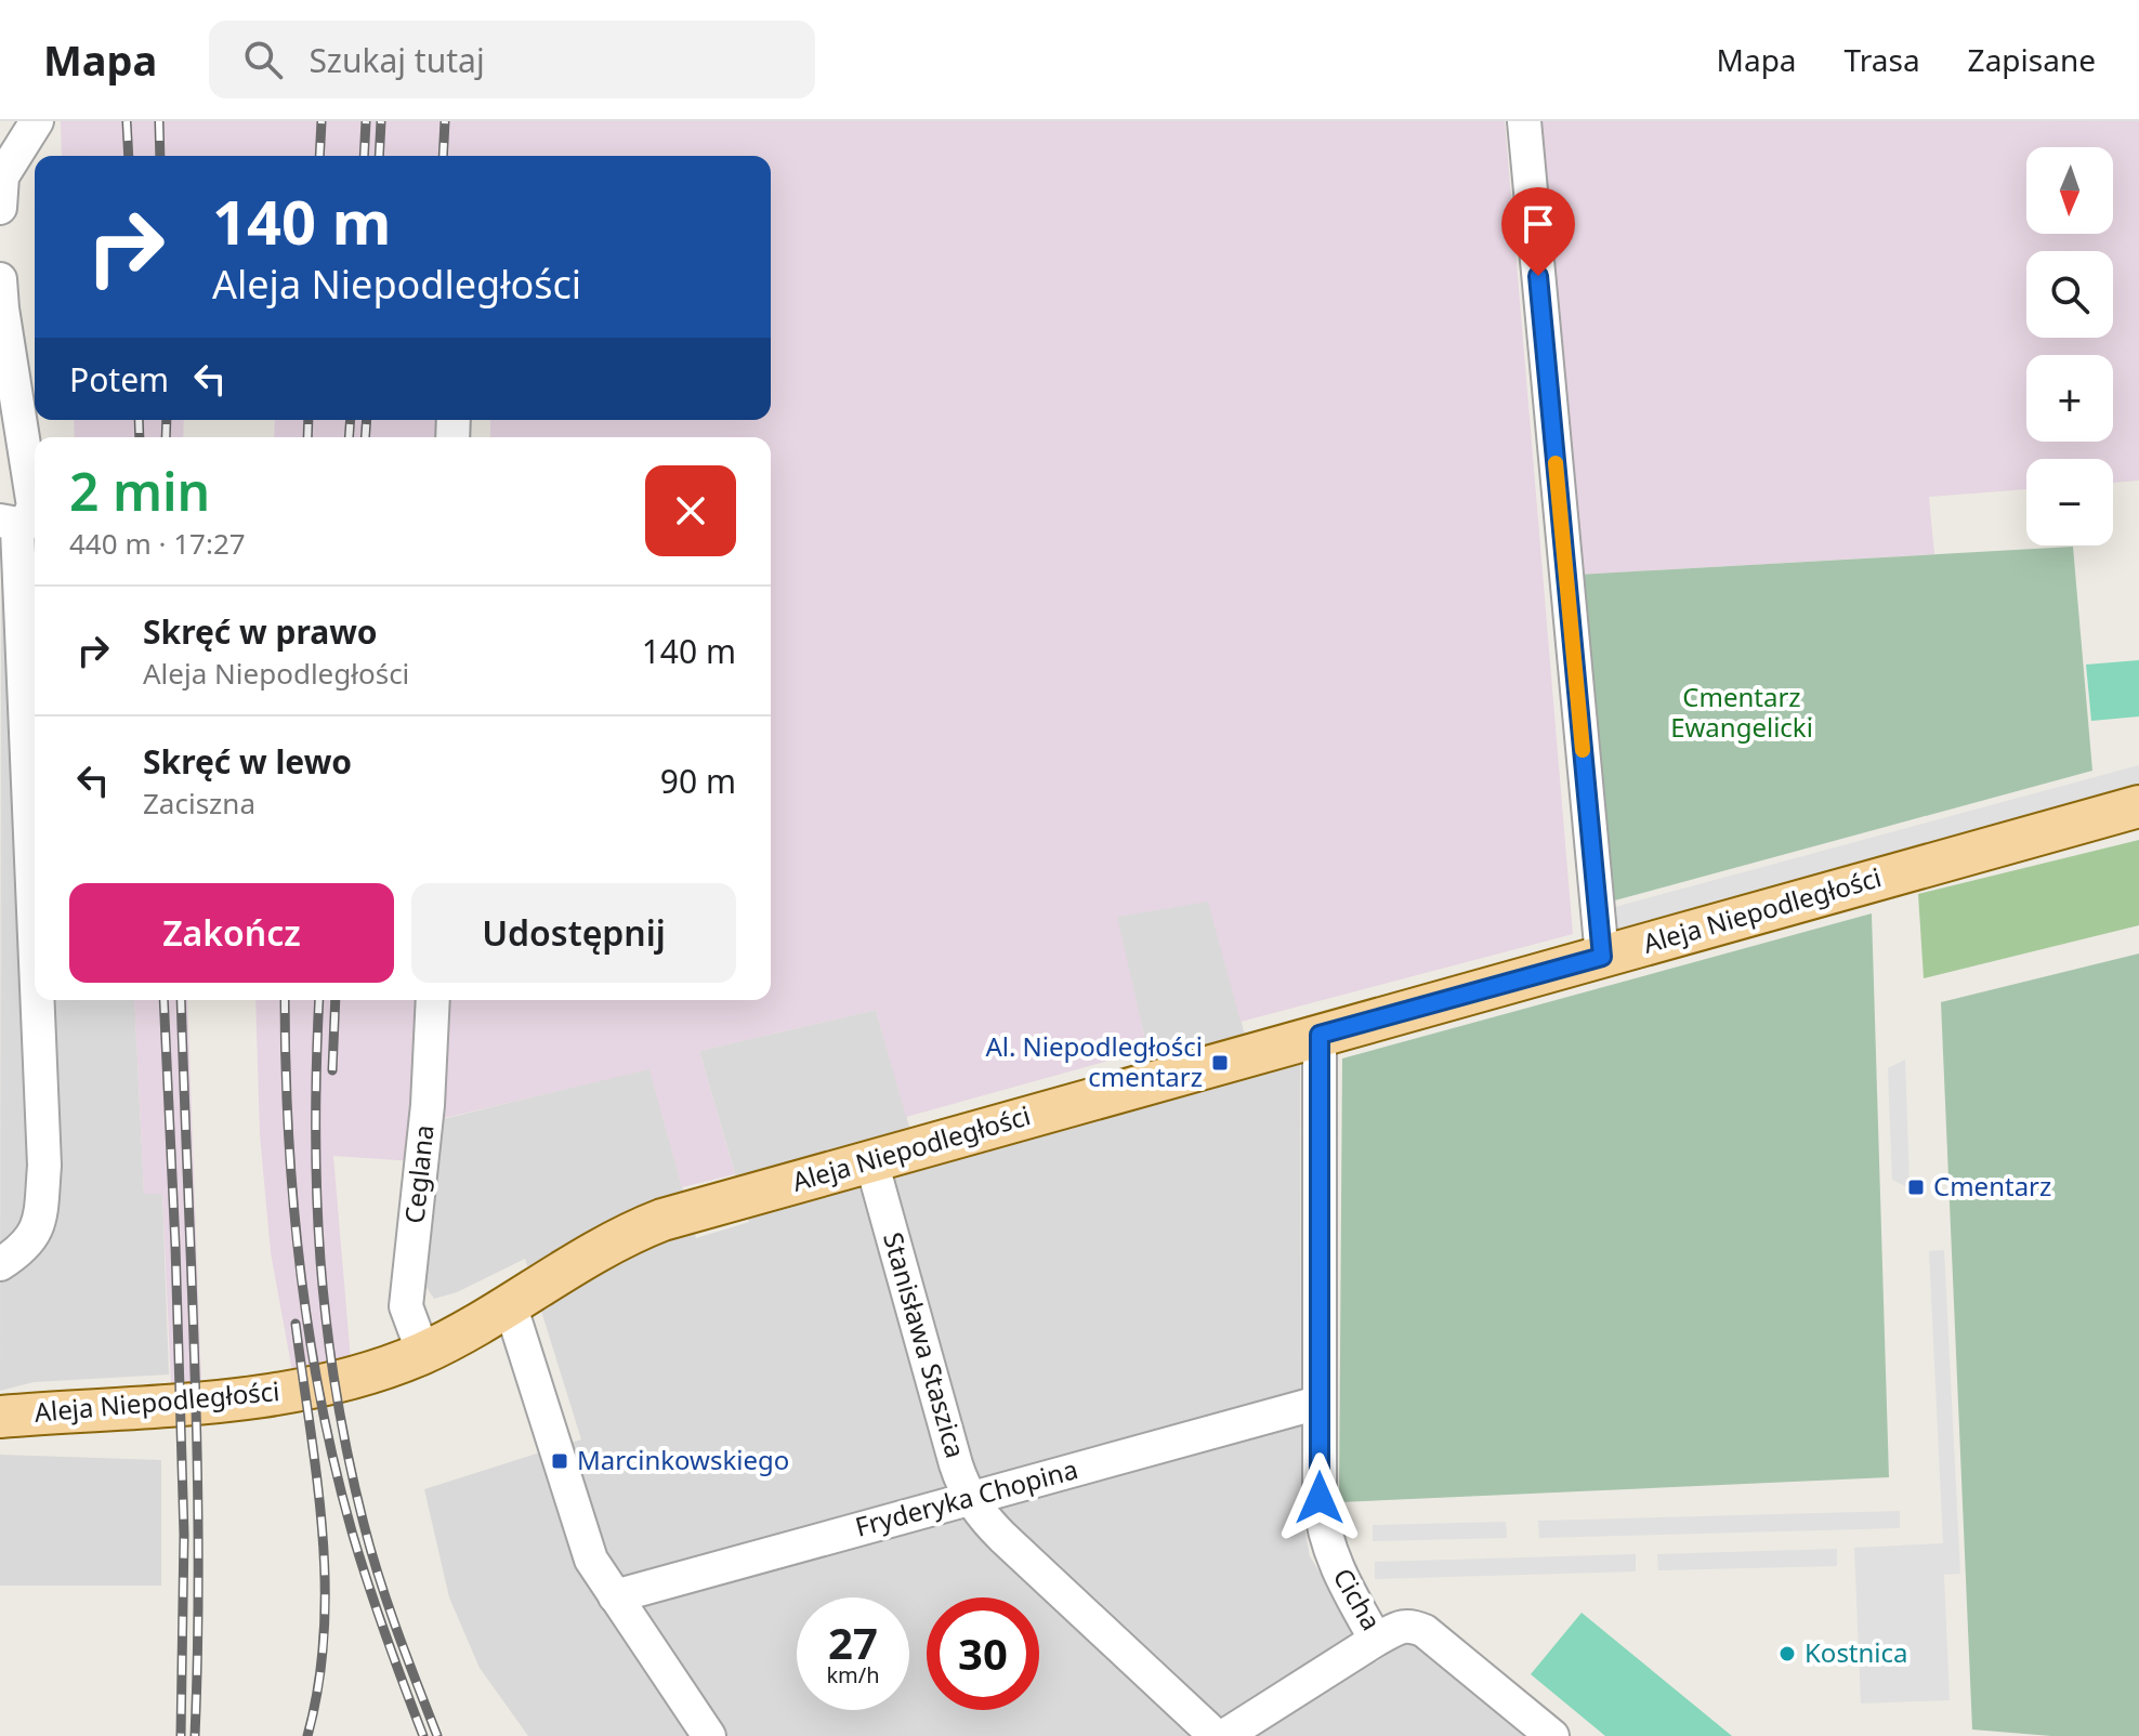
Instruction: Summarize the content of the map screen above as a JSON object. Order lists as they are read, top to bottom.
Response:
{
  "streets": {
    "main road": ["Aleja Niepodległości"],
    "street": [
      "Ceglana",
      "Stanisława Staszica",
      "Fryderyka Chopina",
      "Cicha"
    ]
  },
  "crossings": [
    ["Aleja Niepodległości", "Ceglana"],
    ["Aleja Niepodległości", "Stanisława Staszica"],
    ["Aleja Niepodległości", "Cicha"],
    ["Stanisława Staszica", "Fryderyka Chopina"],
    ["Fryderyka Chopina", "Cicha"]
  ],
  "parks": ["Cmentarz Ewangelicki"],
  "places": {
    "transit": ["Al. Niepodległości cmentarz", "Cmentarz", "Marcinkowskiego"],
    "other": ["Kostnica"]
  },
  "north": "bottom",
  "page": {
    "header": "Mapa",
    "search": "Szukaj tutaj",
    "nav": ["Mapa", "Trasa", "Zapisane"],
    "map_buttons": ["+", "−"],
    "turn": ["140 m", "Aleja Niepodległości"],
    "then": "Potem",
    "heading": ["2 min", "440 m · 17:27"],
    "list": [
      {
        "name": "Skręć w prawo",
        "note": "Aleja Niepodległości",
        "value": "140 m"
      },
      {
        "name": "Skręć w lewo",
        "note": "Zaciszna",
        "value": "90 m"
      }
    ],
    "buttons": ["Zakończ", "Udostępnij"],
    "speed": "27 km/h",
    "limit": "30"
  }
}
